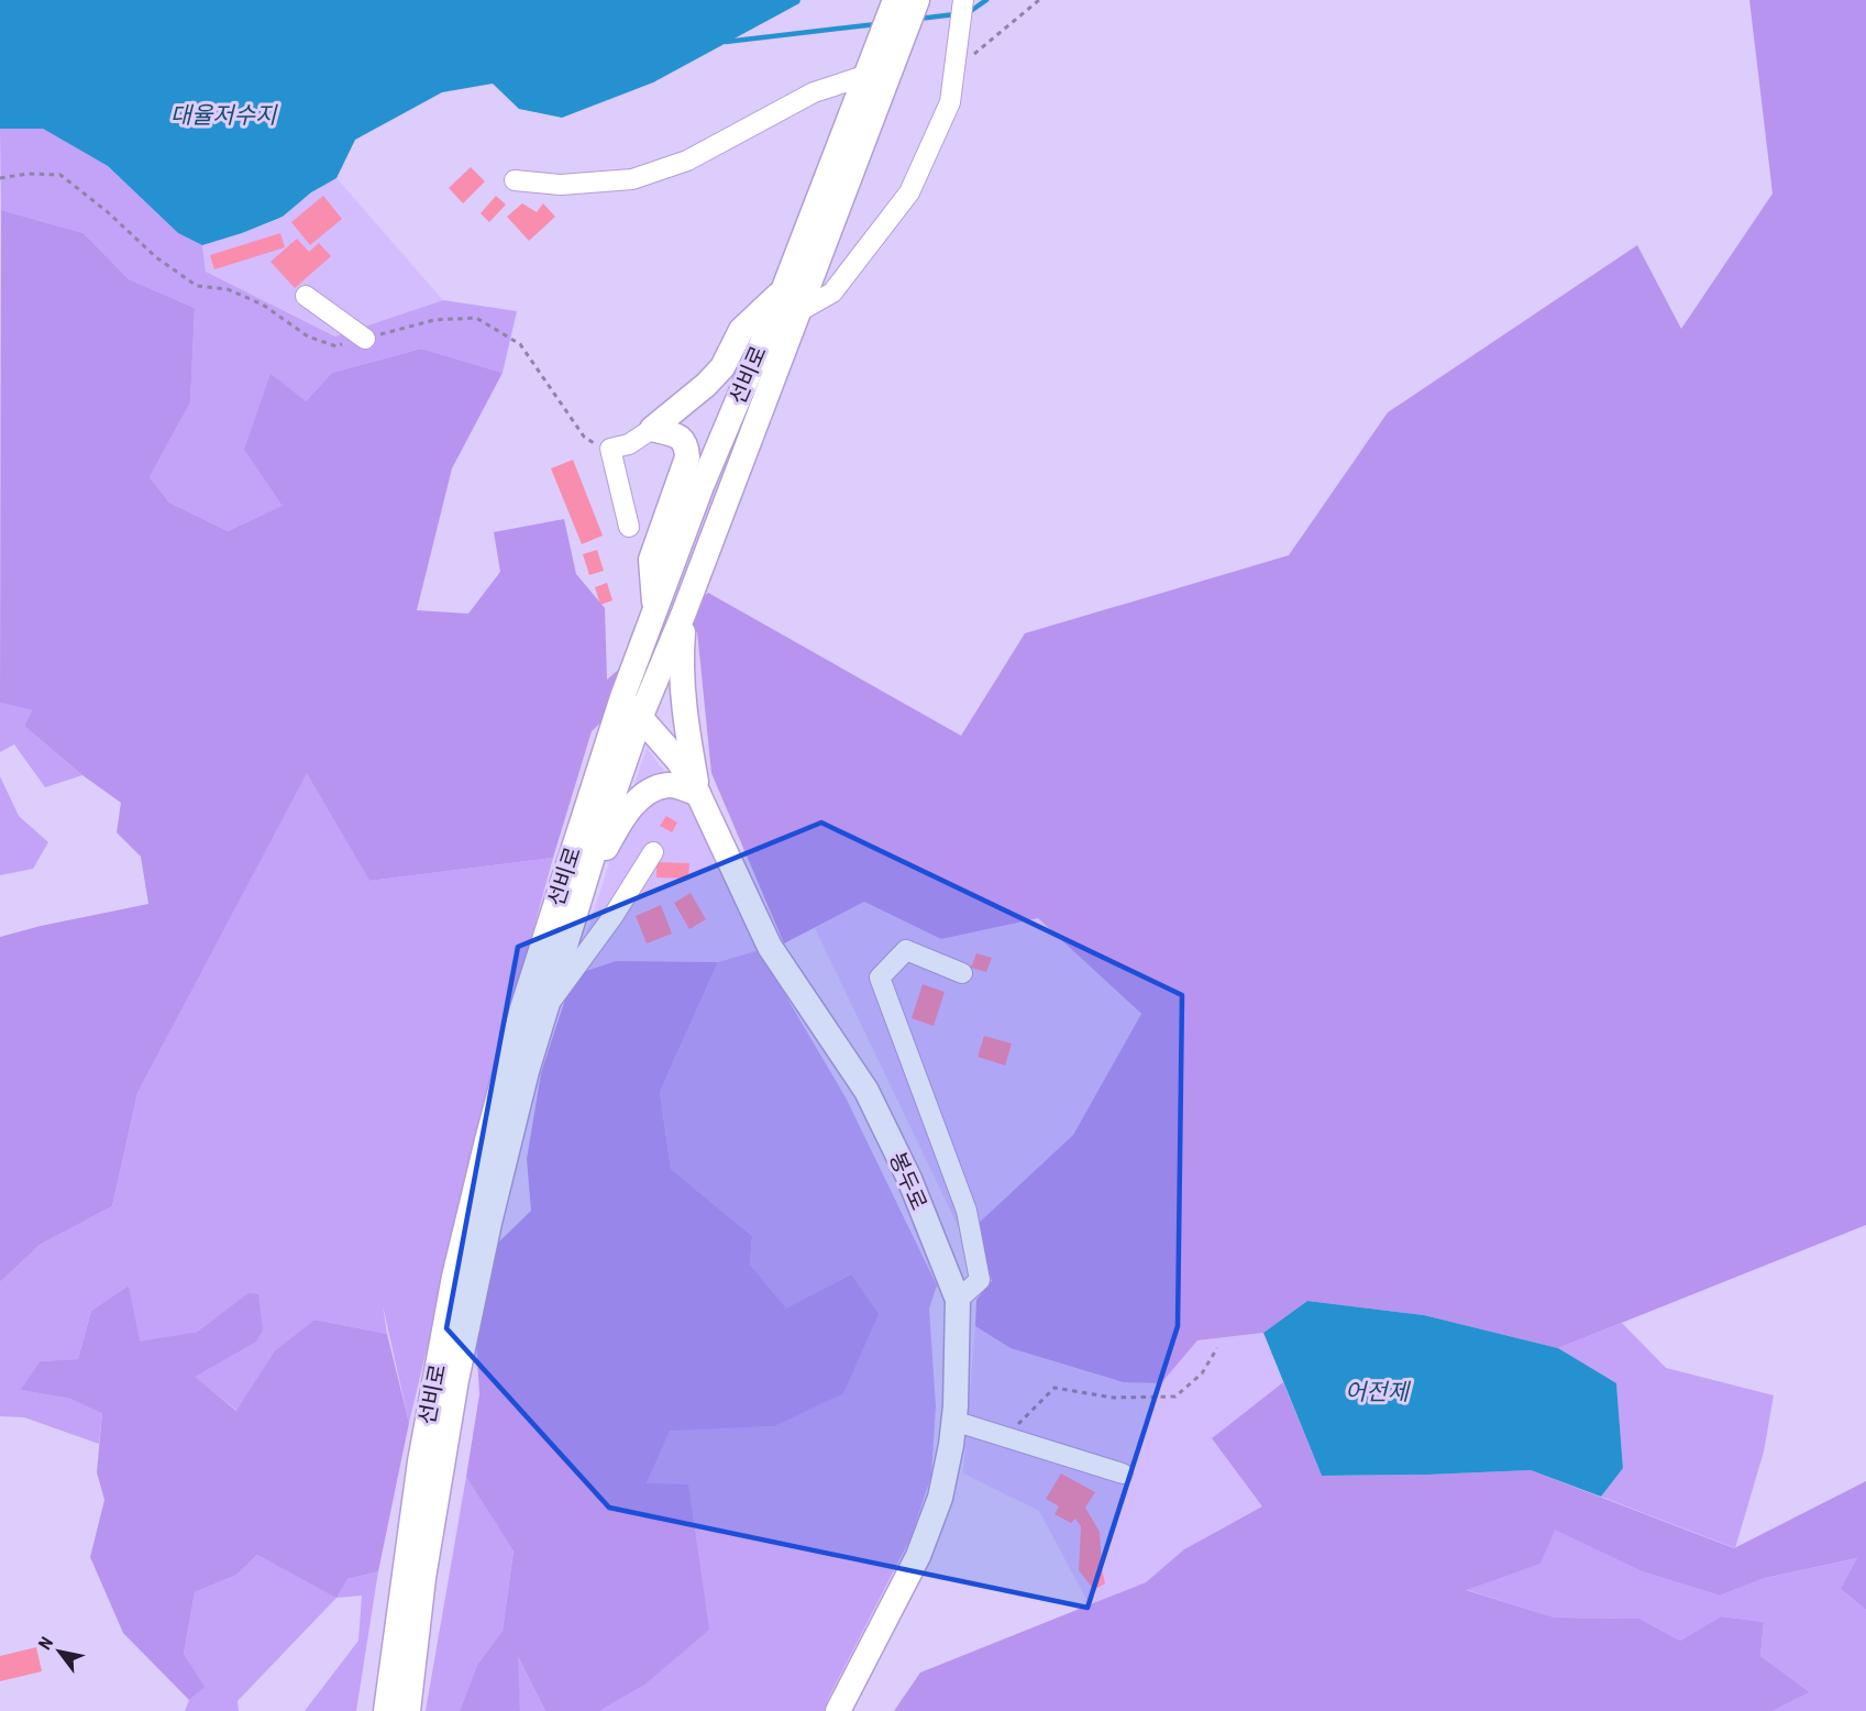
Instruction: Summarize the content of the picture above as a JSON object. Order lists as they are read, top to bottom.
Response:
{
  "streets": {
    "main road": ["선비로", "봉두로"]
  },
  "crossings": [
    ["선비로", "봉두로"]
  ],
  "water": ["대율저수지", "어전제"],
  "north": "top left"
}
